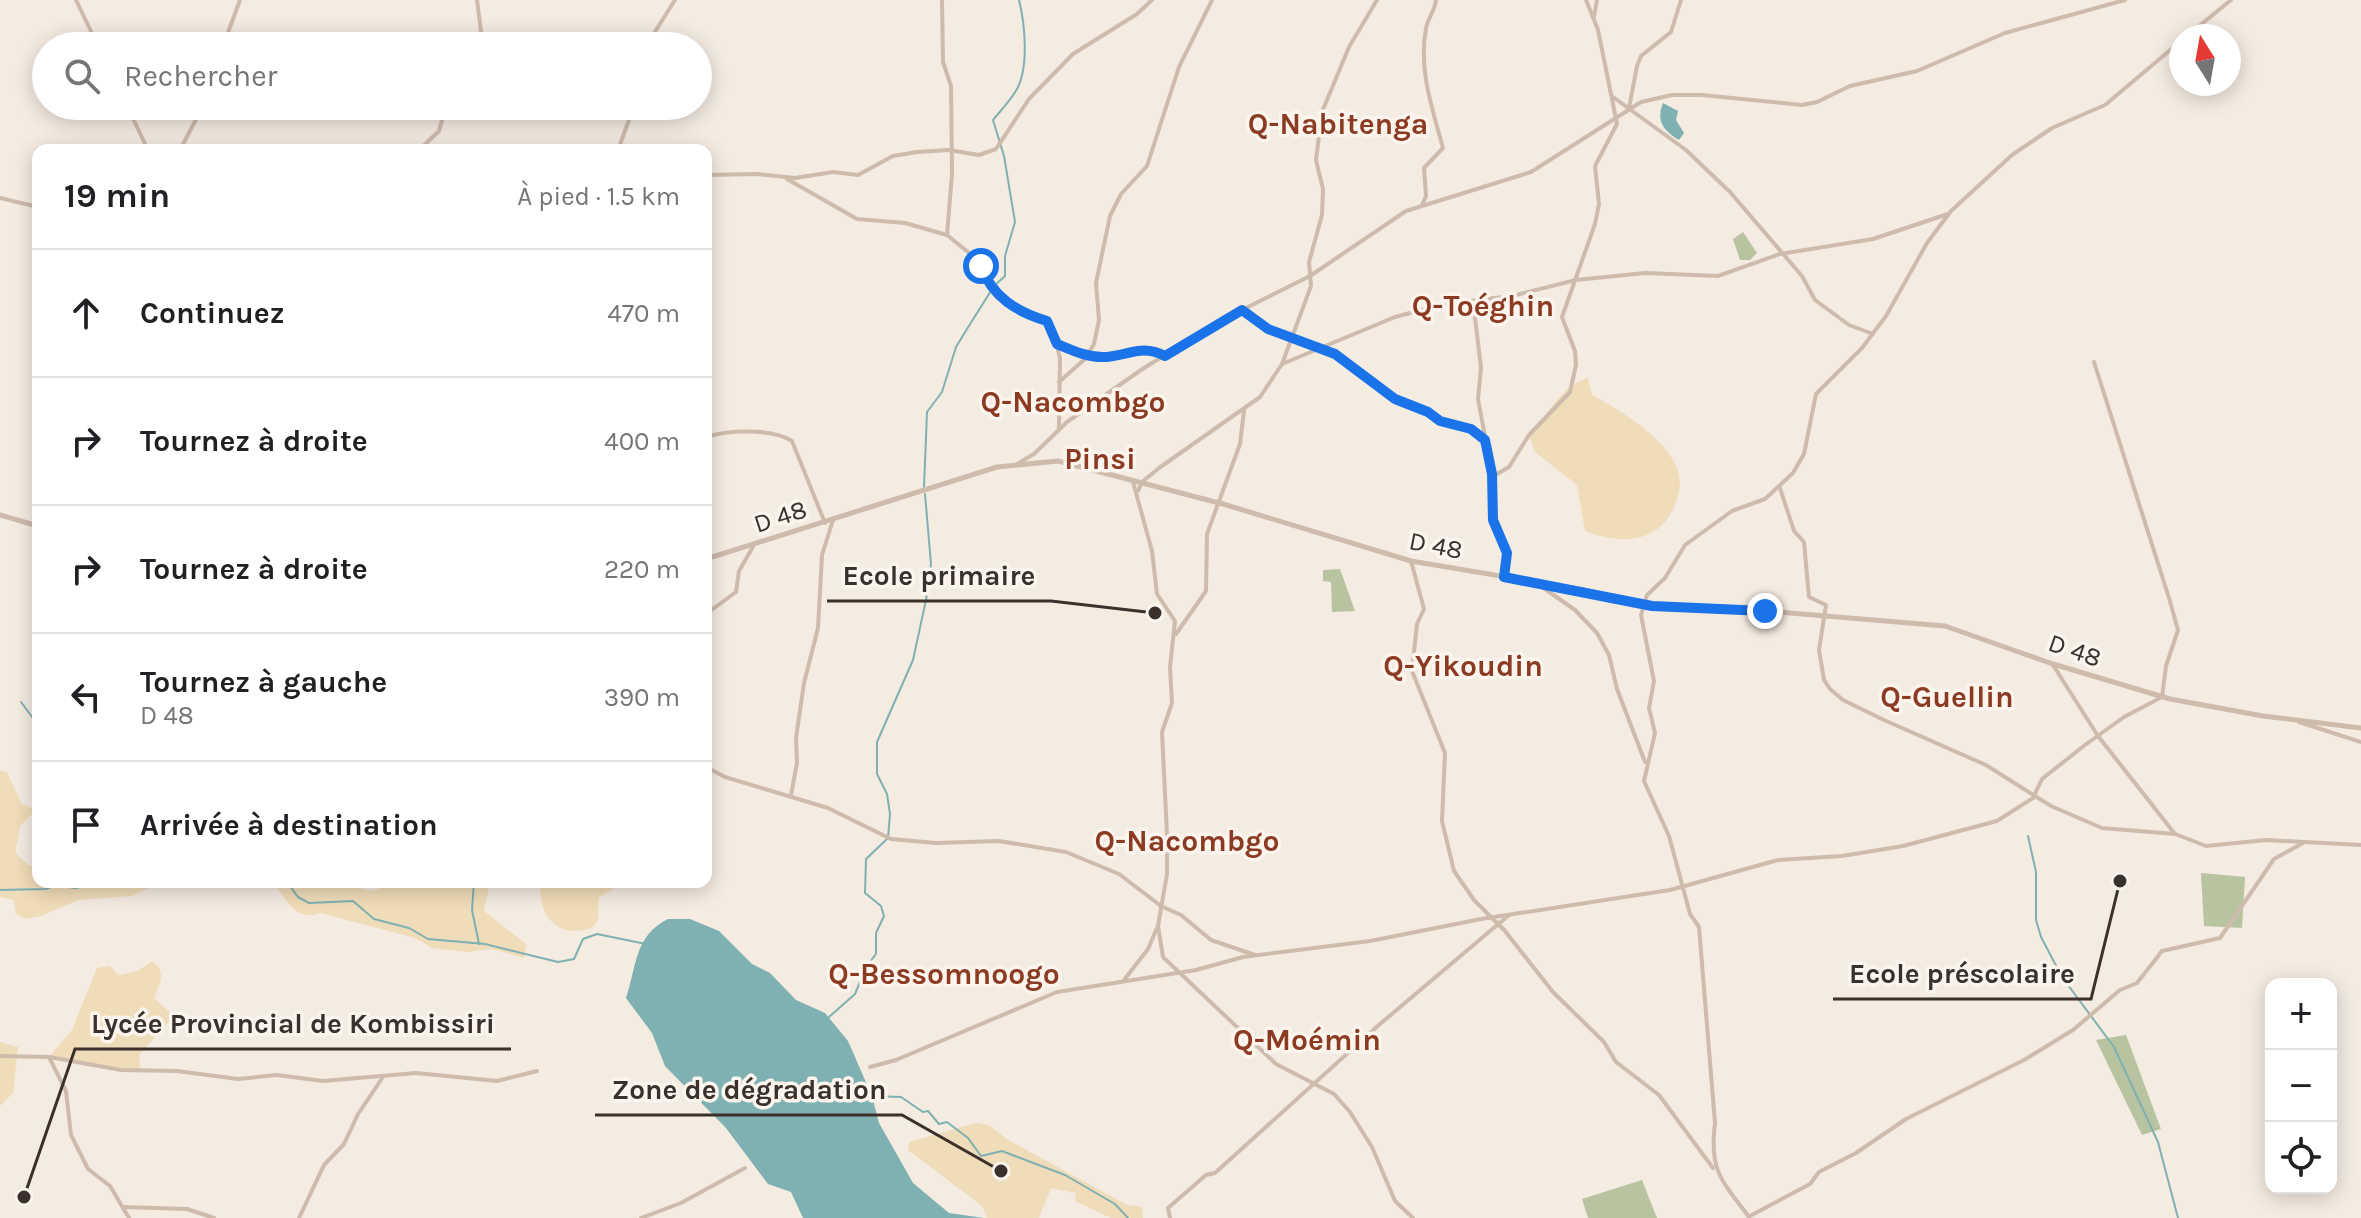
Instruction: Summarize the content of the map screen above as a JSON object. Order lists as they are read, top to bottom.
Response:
{
  "streets": {
    "street": ["D 48"]
  },
  "districts": [
    "Q-Nabitenga",
    "Q-Toéghin",
    "Q-Nacombgo",
    "Pinsi",
    "Q-Yikoudin",
    "Q-Guellin",
    "Q-Nacombgo",
    "Q-Bessomnoogo",
    "Q-Moémin"
  ],
  "places": [
    "Ecole primaire",
    "Ecole préscolaire",
    "Zone de dégradation",
    "Lycée Provincial de Kombissiri"
  ],
  "north": "top",
  "page": {
    "search": "Rechercher",
    "heading": ["19 min", "À pied · 1.5 km"],
    "list": [
      ["Continuez", "470 m"],
      ["Tournez à droite", "400 m"],
      ["Tournez à droite", "220 m"],
      ["Tournez à gauche", "D 48", "390 m"],
      "Arrivée à destination"
    ],
    "map_buttons": ["+", "−"]
  }
}
